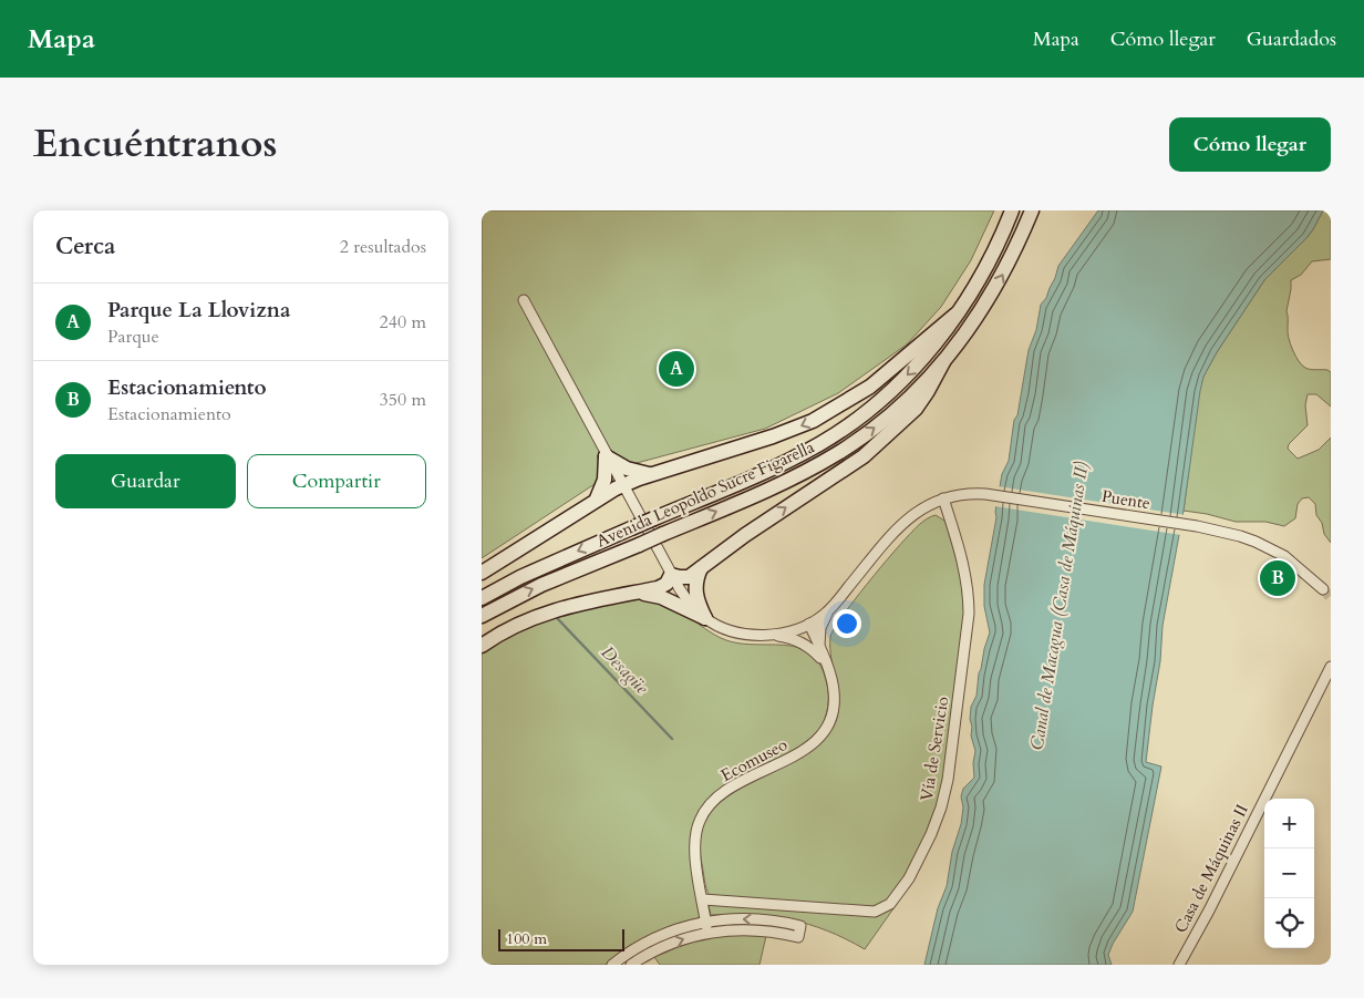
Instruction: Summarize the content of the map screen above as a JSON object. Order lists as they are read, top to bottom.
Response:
{
  "streets": {
    "main road": ["Avenida Leopoldo Sucre Figarella"],
    "street": [
      "Puente",
      "Vía de Servicio",
      "Ecomuseo",
      "Casa de Máquinas II"
    ]
  },
  "crossings": [
    ["Puente", "Vía de Servicio"],
    ["Puente", "Ecomuseo"],
    ["Vía de Servicio", "Ecomuseo"]
  ],
  "water": ["Canal de Macagua (Casa de Máquinas II)", "Desagüe"],
  "scale_bar": "100 m",
  "page": {
    "header": "Mapa",
    "nav": ["Mapa", "Cómo llegar", "Guardados"],
    "title": "Encuéntranos",
    "buttons": [
      "Cómo llegar",
      ["Guardar", "Compartir"]
    ],
    "heading": ["Cerca", "2 resultados"],
    "list": [
      {
        "mark": "A",
        "name": "Parque La Llovizna",
        "note": "Parque",
        "value": "240 m"
      },
      {
        "mark": "B",
        "name": "Estacionamiento",
        "note": "Estacionamiento",
        "value": "350 m"
      }
    ],
    "pins": ["A", "B"],
    "map_buttons": ["+", "−"],
    "scale": "100 m"
  }
}
